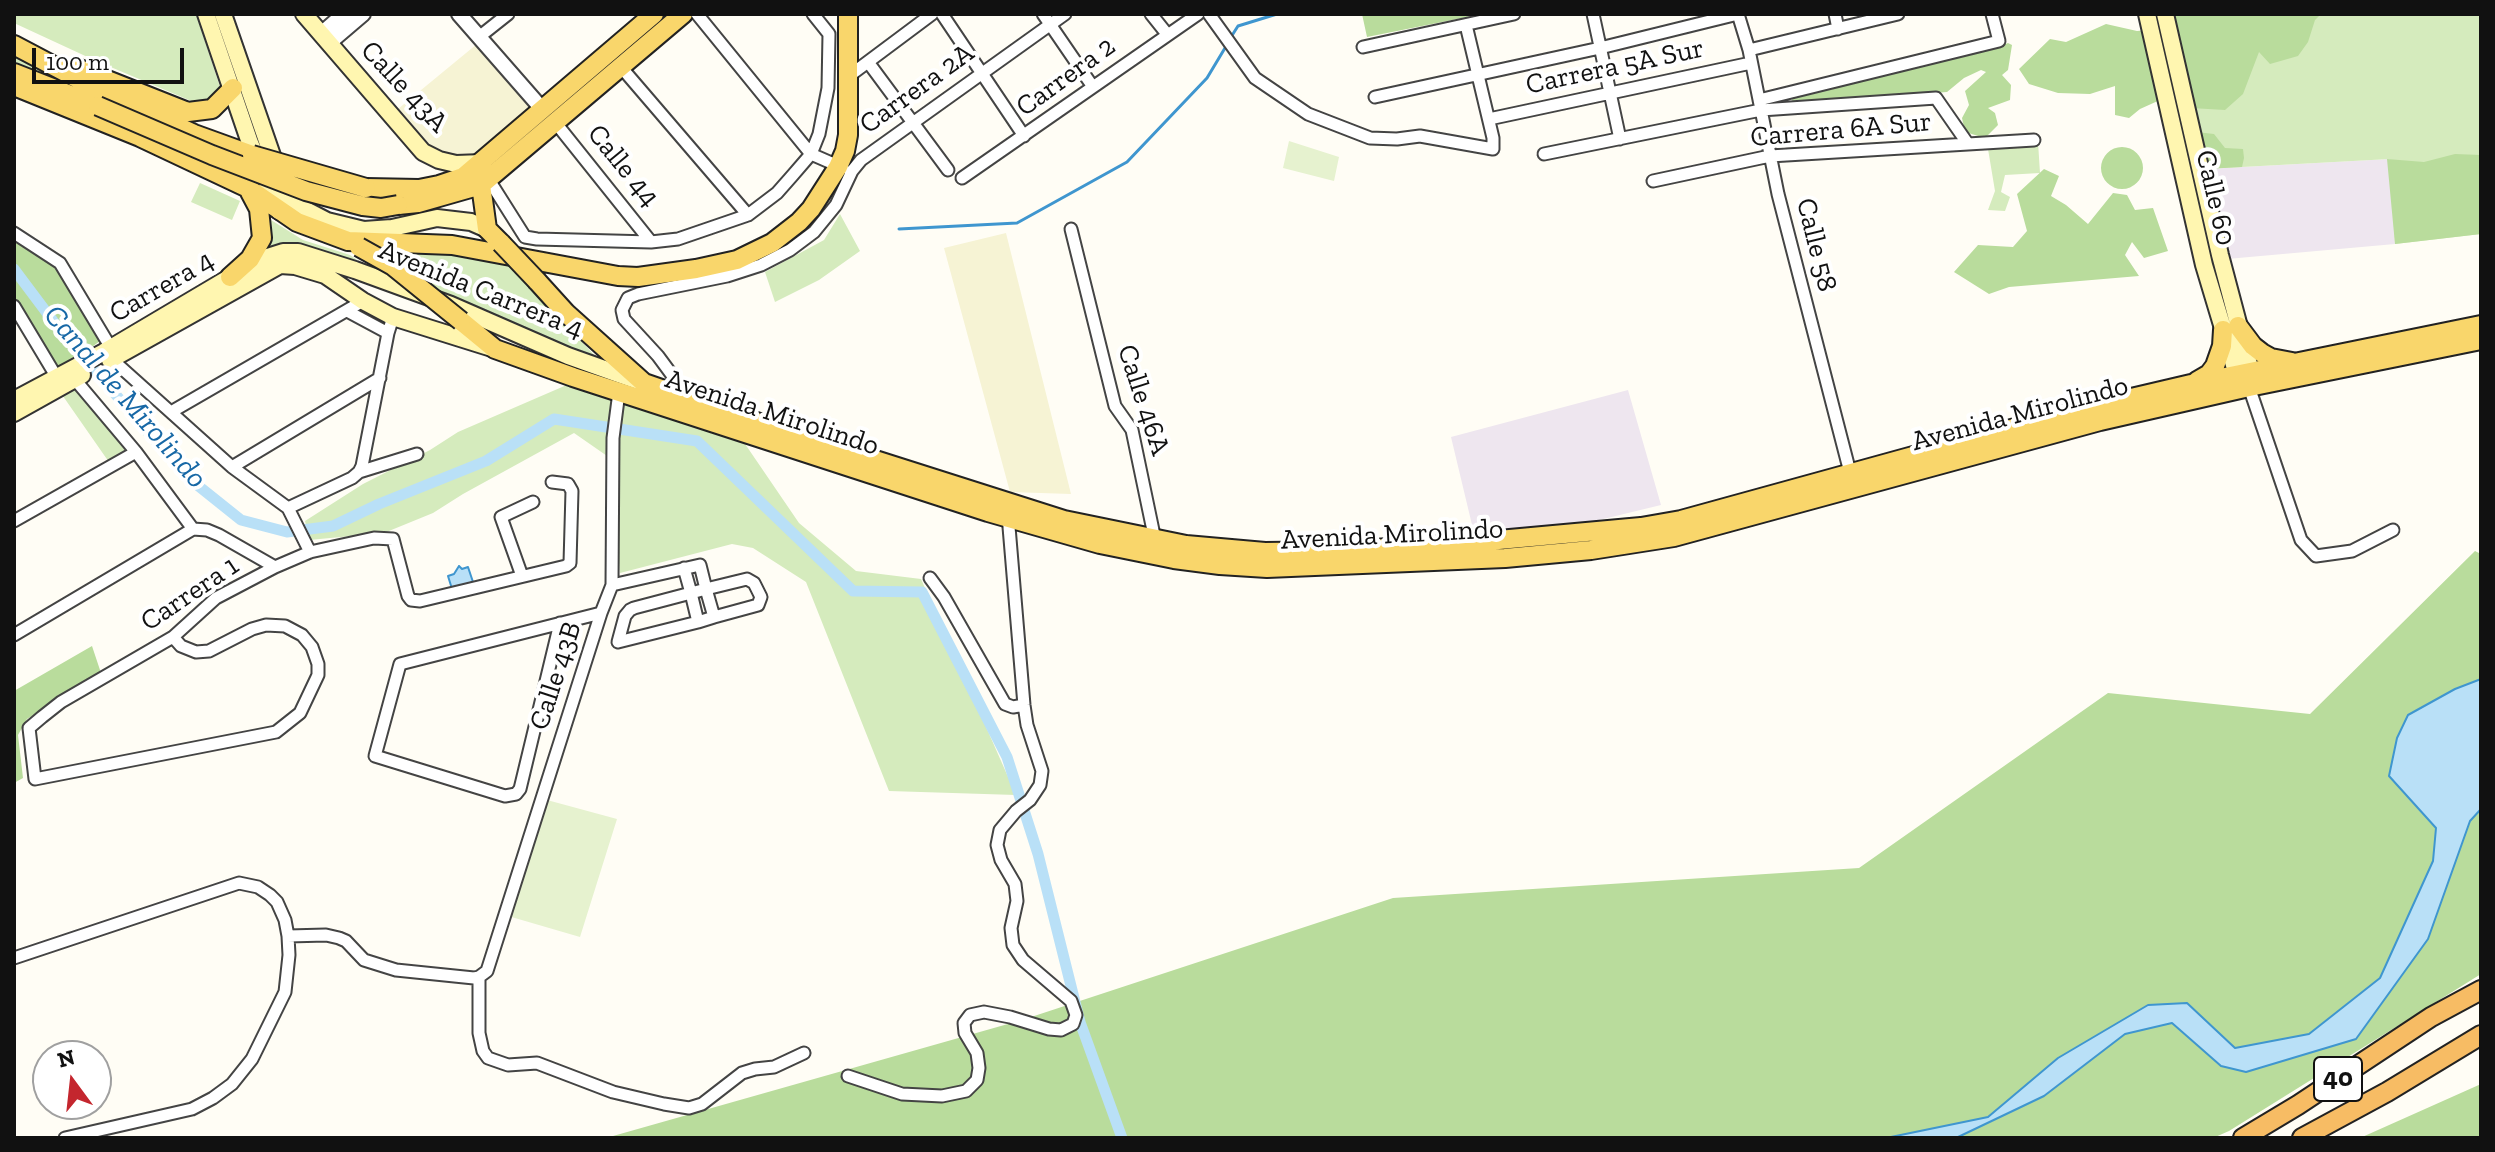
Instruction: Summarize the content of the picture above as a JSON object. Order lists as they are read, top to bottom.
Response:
{
  "streets": {
    "highway": ["40"],
    "main road": [
      "Calle 43A",
      "Calle 60",
      "Carrera 4",
      "Avenida Carrera 4",
      "Avenida Mirolindo"
    ],
    "street": [
      "Carrera 5A Sur",
      "Carrera 2",
      "Carrera 2A",
      "Carrera 6A Sur",
      "Calle 44",
      "Calle 58",
      "Calle 46A",
      "Carrera 1",
      "Calle 43B"
    ]
  },
  "crossings": [
    ["Carrera 5A Sur", "Calle 58"],
    ["Calle 43A", "Avenida Carrera 4"],
    ["Carrera 6A Sur", "Calle 58"],
    ["Calle 44", "Avenida Carrera 4"],
    ["Calle 60", "Avenida Mirolindo"],
    ["Calle 58", "Avenida Mirolindo"],
    ["Carrera 4", "Avenida Carrera 4"],
    ["Avenida Carrera 4", "Avenida Mirolindo"],
    ["Calle 46A", "Avenida Mirolindo"],
    ["Avenida Mirolindo", "Calle 43B"]
  ],
  "water": ["Canal de Mirolindo"],
  "scale_bar": "100 m",
  "north": "top"
}
